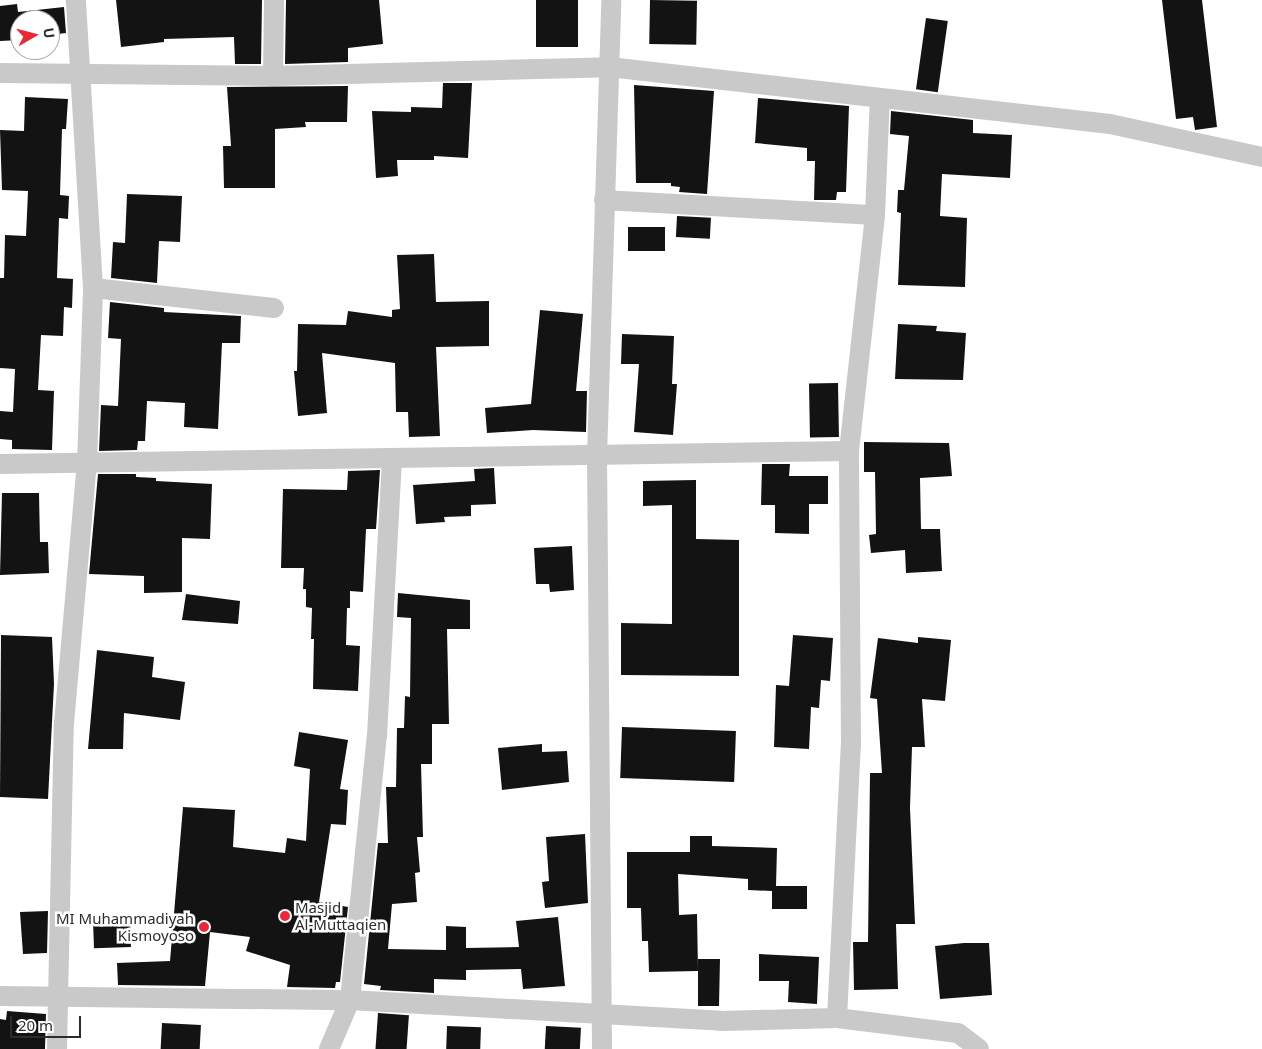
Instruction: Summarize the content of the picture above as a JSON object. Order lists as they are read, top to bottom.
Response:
{
  "places": ["Masjid Al-Muttaqien", "MI Muhammadiyah Kismoyoso"],
  "scale_bar": "20 m",
  "north": "right"
}
